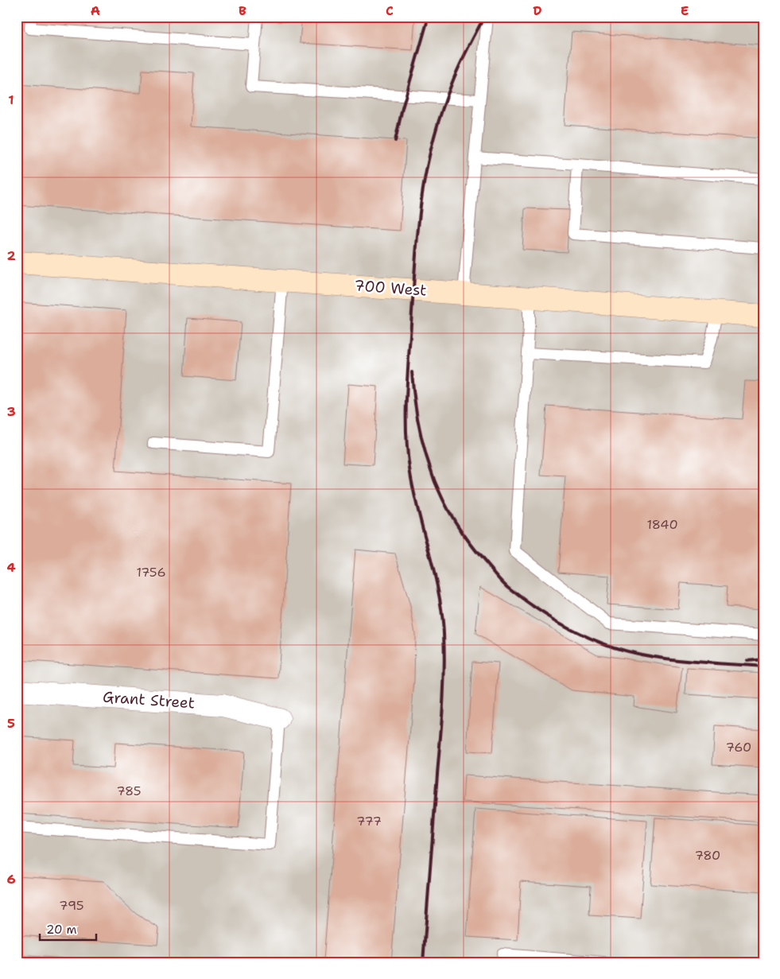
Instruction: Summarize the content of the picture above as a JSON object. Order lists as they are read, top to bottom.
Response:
{
  "streets": {
    "street": ["700 West", "Grant Street"]
  },
  "house_numbers": [
    "1840",
    "1756",
    "760",
    "785",
    "777",
    "780",
    "795"
  ],
  "scale_bar": "20 m",
  "grid": {
    "columns": [
      "A",
      "B",
      "C",
      "D",
      "E"
    ],
    "rows": [
      "1",
      "2",
      "3",
      "4",
      "5",
      "6"
    ]
  }
}
